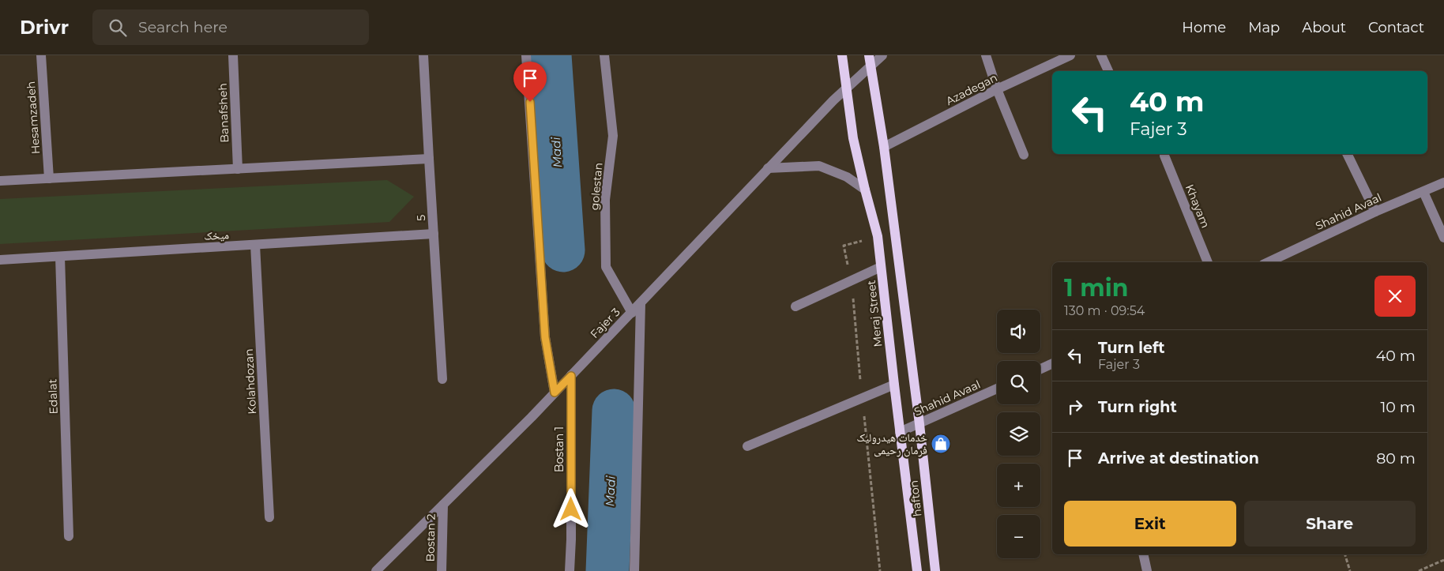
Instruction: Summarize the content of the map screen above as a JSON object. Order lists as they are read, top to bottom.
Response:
{
  "streets": {
    "main road": ["Meraj Street", "hafton"],
    "street": [
      "Azadegan",
      "Banafsheh",
      "Hesamzadeh",
      "golestan",
      "Khayam",
      "Shahid Avaal",
      "5",
      "میخک",
      "Fajer 3",
      "Kolahdozan",
      "Edalat",
      "Bostan 1",
      "Bostan 2"
    ]
  },
  "crossings": [
    ["golestan", "Fajer 3"],
    ["Shahid Avaal", "Meraj Street"],
    ["Shahid Avaal", "hafton"],
    ["5", "میخک"],
    ["میخک", "Kolahdozan"],
    ["میخک", "Edalat"],
    ["Meraj Street", "Fajer 3"],
    ["Fajer 3", "Bostan 1"],
    ["Fajer 3", "Bostan 2"]
  ],
  "water": ["Madi"],
  "places": {
    "shop": ["خدمات هیدرولیک فرمان رحیمی"]
  },
  "page": {
    "header": "Drivr",
    "search": "Search here",
    "nav": [
      "Home",
      "Map",
      "About",
      "Contact"
    ],
    "turn": ["40 m", "Fajer 3"],
    "heading": ["1 min", "130 m · 09:54"],
    "map_buttons": ["+", "−"],
    "list": [
      {
        "name": "Turn left",
        "note": "Fajer 3",
        "value": "40 m"
      },
      {
        "name": "Turn right",
        "value": "10 m"
      },
      {
        "name": "Arrive at destination",
        "value": "80 m"
      }
    ],
    "buttons": ["Exit", "Share"]
  }
}
